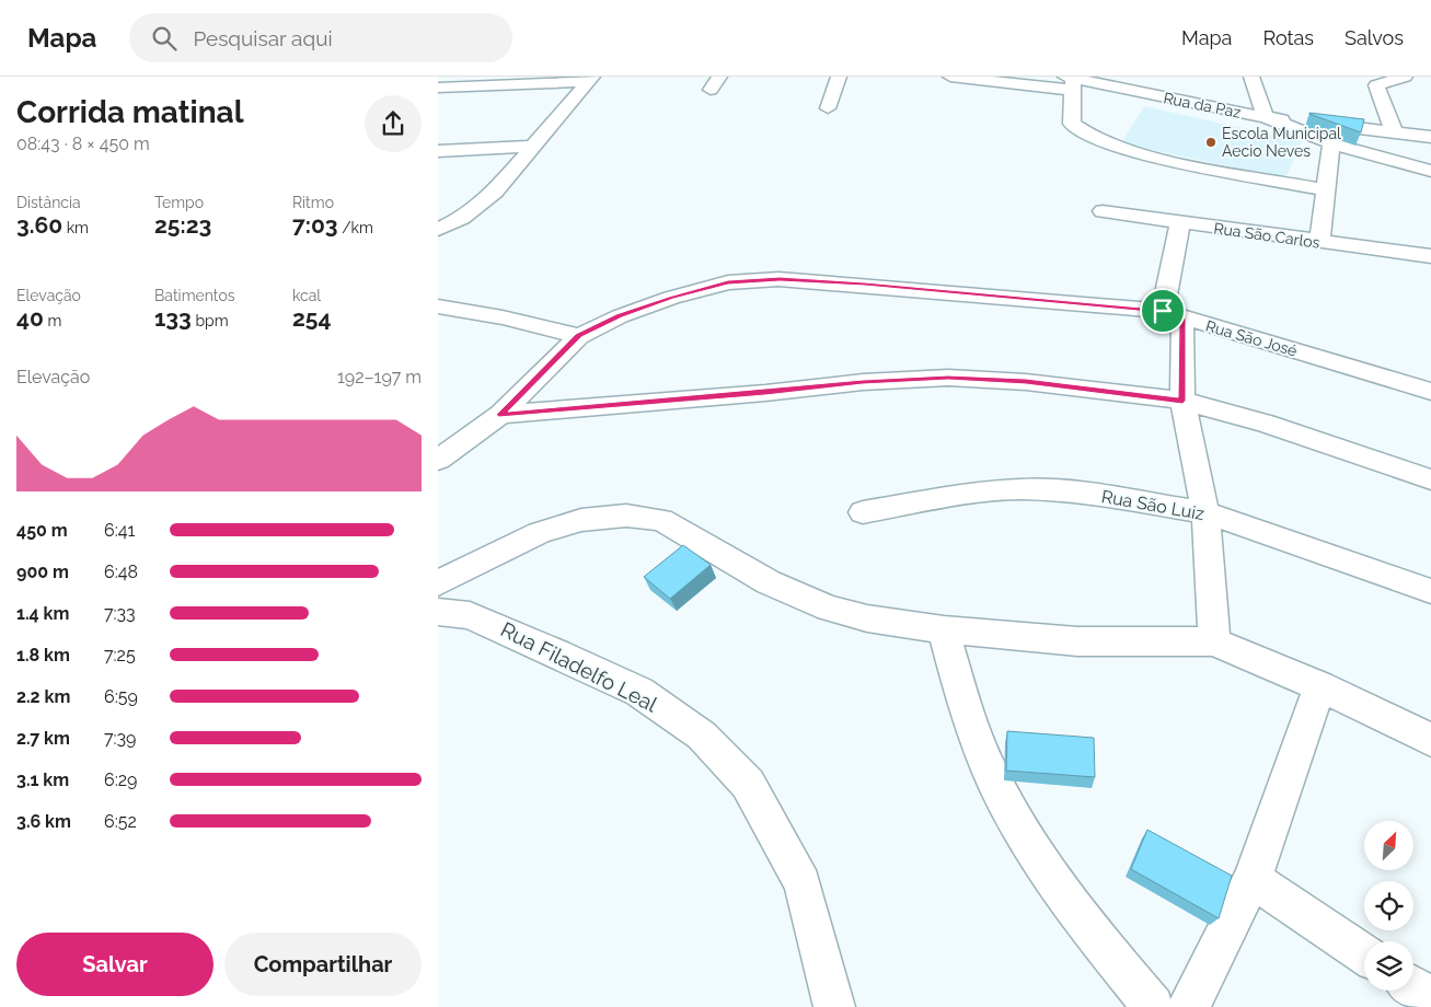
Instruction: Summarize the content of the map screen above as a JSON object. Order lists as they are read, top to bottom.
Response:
{
  "streets": {
    "street": [
      "Rua da Paz",
      "Rua São Carlos",
      "Rua São José",
      "Rua São Luiz",
      "Rua Filadelfo Leal"
    ]
  },
  "places": ["Escola Municipal Aecio Neves"],
  "north": "top right",
  "page": {
    "header": "Mapa",
    "search": "Pesquisar aqui",
    "nav": ["Mapa", "Rotas", "Salvos"],
    "heading": ["Corrida matinal", "08:43 · 8 × 450 m"],
    "stats": [
      ["Distância", "3.60 km"],
      ["Tempo", "25:23"],
      ["Ritmo", "7:03 /km"],
      ["Elevação", "40 m"],
      ["Batimentos", "133 bpm"],
      ["kcal", "254"]
    ],
    "chart": ["Elevação", "192–197 m"],
    "list": [
      {
        "name": "450 m",
        "note": "6:41"
      },
      {
        "name": "900 m",
        "note": "6:48"
      },
      {
        "name": "1.4 km",
        "note": "7:33"
      },
      {
        "name": "1.8 km",
        "note": "7:25"
      },
      {
        "name": "2.2 km",
        "note": "6:59"
      },
      {
        "name": "2.7 km",
        "note": "7:39"
      },
      {
        "name": "3.1 km",
        "note": "6:29"
      },
      {
        "name": "3.6 km",
        "note": "6:52"
      }
    ],
    "buttons": ["Salvar", "Compartilhar"]
  }
}
